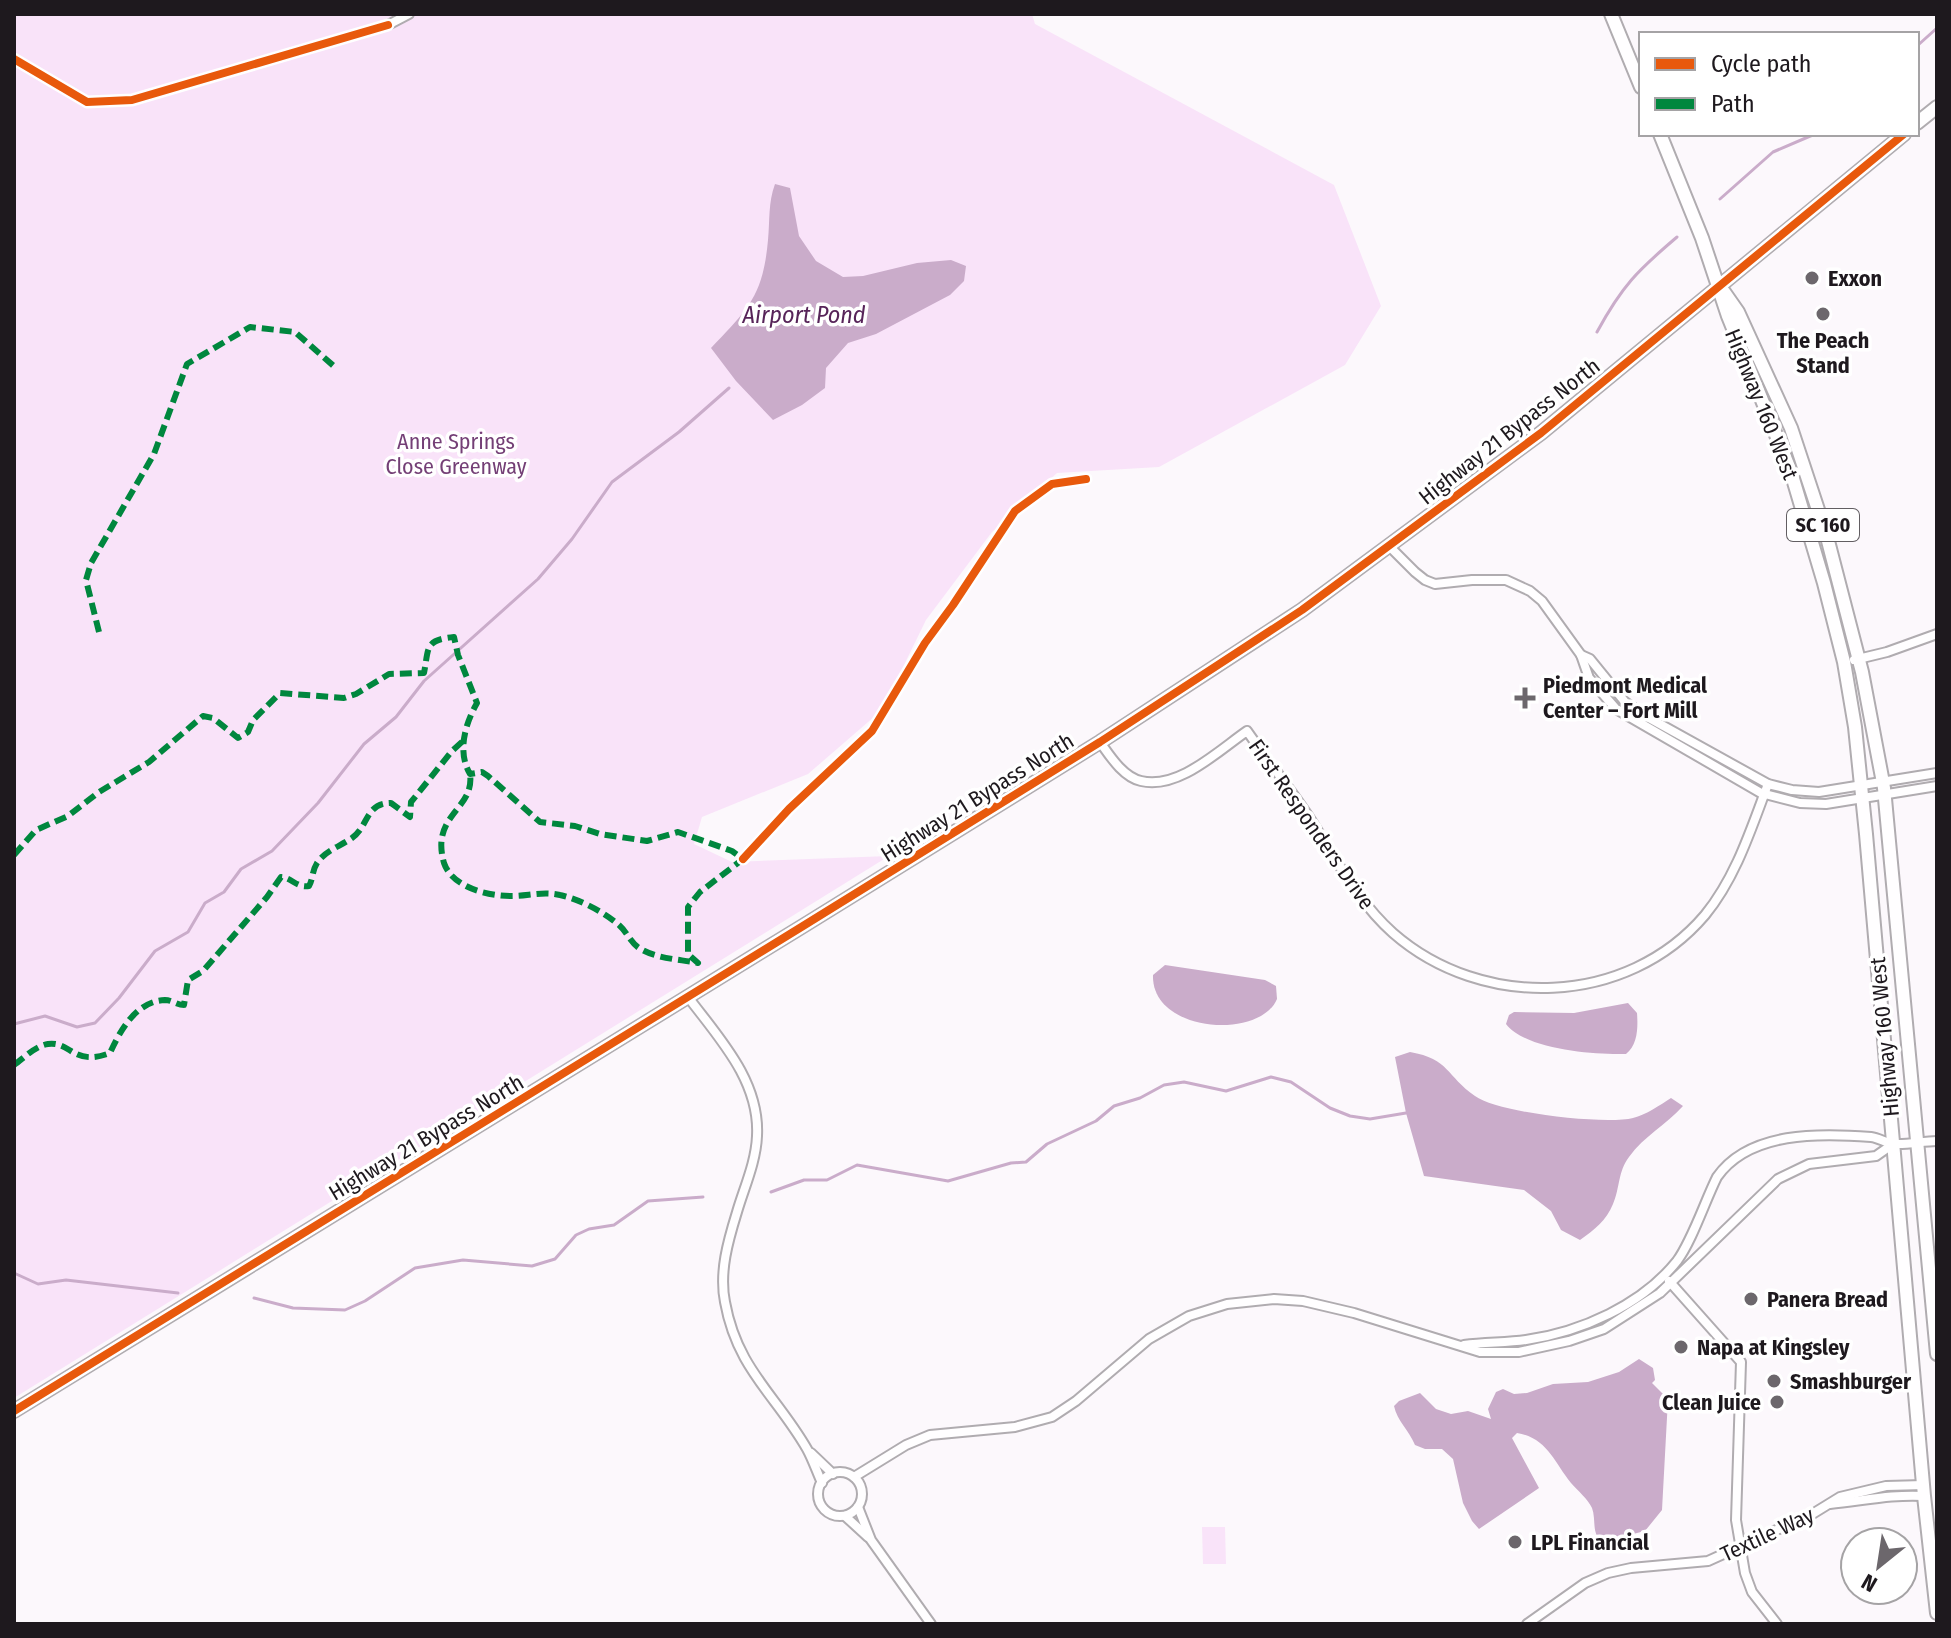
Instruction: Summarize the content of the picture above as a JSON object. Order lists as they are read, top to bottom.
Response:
{
  "streets": {
    "main road": ["Highway 160 West", "Highway 21 Bypass North", "SC 160"],
    "street": ["First Responders Drive", "Textile Way"]
  },
  "crossings": [
    ["Highway 160 West", "Highway 21 Bypass North"],
    ["Highway 160 West", "SC 160"],
    ["Highway 160 West", "Textile Way"],
    ["Highway 21 Bypass North", "SC 160"],
    ["Highway 21 Bypass North", "First Responders Drive"]
  ],
  "water": ["Airport Pond"],
  "parks": ["Anne Springs Close Greenway"],
  "places": {
    "other": [
      "Exxon",
      "The Peach Stand",
      "Panera Bread",
      "Napa at Kingsley",
      "Smashburger",
      "Clean Juice",
      "LPL Financial"
    ],
    "health": ["Piedmont Medical Center – Fort Mill"]
  },
  "legend": ["Cycle path", "Path"],
  "north": "bottom left"
}
